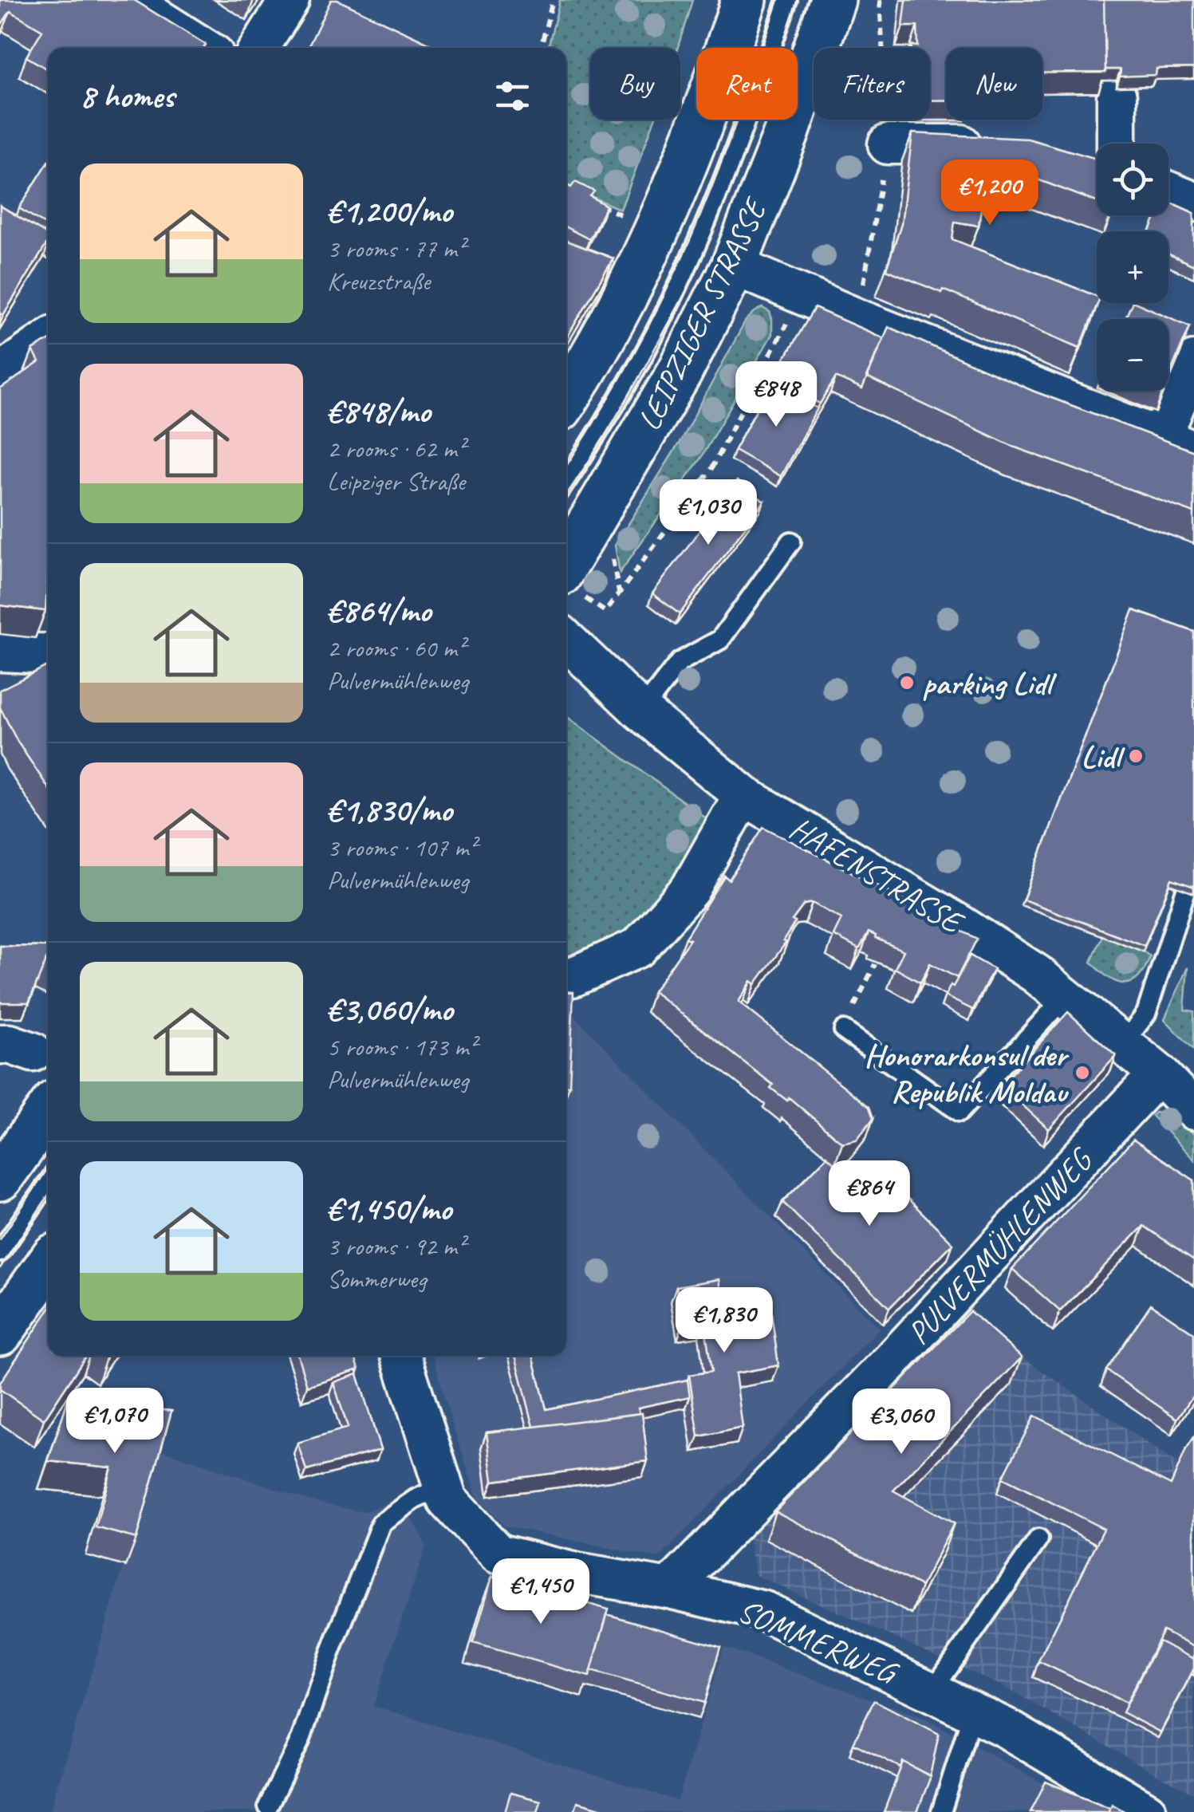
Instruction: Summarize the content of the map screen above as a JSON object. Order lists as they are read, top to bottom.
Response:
{
  "streets": {
    "main road": ["LEIPZIGER STRASSE"],
    "street": ["HAFENSTRASSE", "PULVERMÜHLENWEG", "SOMMERWEG"]
  },
  "crossings": [
    ["HAFENSTRASSE", "PULVERMÜHLENWEG"],
    ["PULVERMÜHLENWEG", "SOMMERWEG"]
  ],
  "places": ["parking Lidl", "Lidl", "Honorarkonsul der Republik Moldau"],
  "page": {
    "chip": [
      "Buy",
      "Rent",
      "Filters",
      "New"
    ],
    "heading": "8 homes",
    "map_buttons": ["+", "−"],
    "list": [
      {
        "name": "€1,200/mo",
        "note": "3 rooms · 77 m² · Kreuzstraße"
      },
      {
        "name": "€848/mo",
        "note": "2 rooms · 62 m² · Leipziger Straße"
      },
      {
        "name": "€864/mo",
        "note": "2 rooms · 60 m² · Pulvermühlenweg"
      },
      {
        "name": "€1,830/mo",
        "note": "3 rooms · 107 m² · Pulvermühlenweg"
      },
      {
        "name": "€3,060/mo",
        "note": "5 rooms · 173 m² · Pulvermühlenweg"
      },
      {
        "name": "€1,450/mo",
        "note": "3 rooms · 92 m² · Sommerweg"
      }
    ],
    "price": [
      "€1,200",
      "€848",
      "€1,030",
      "€864",
      "€1,830",
      "€1,070",
      "€3,060",
      "€1,450"
    ]
  }
}
